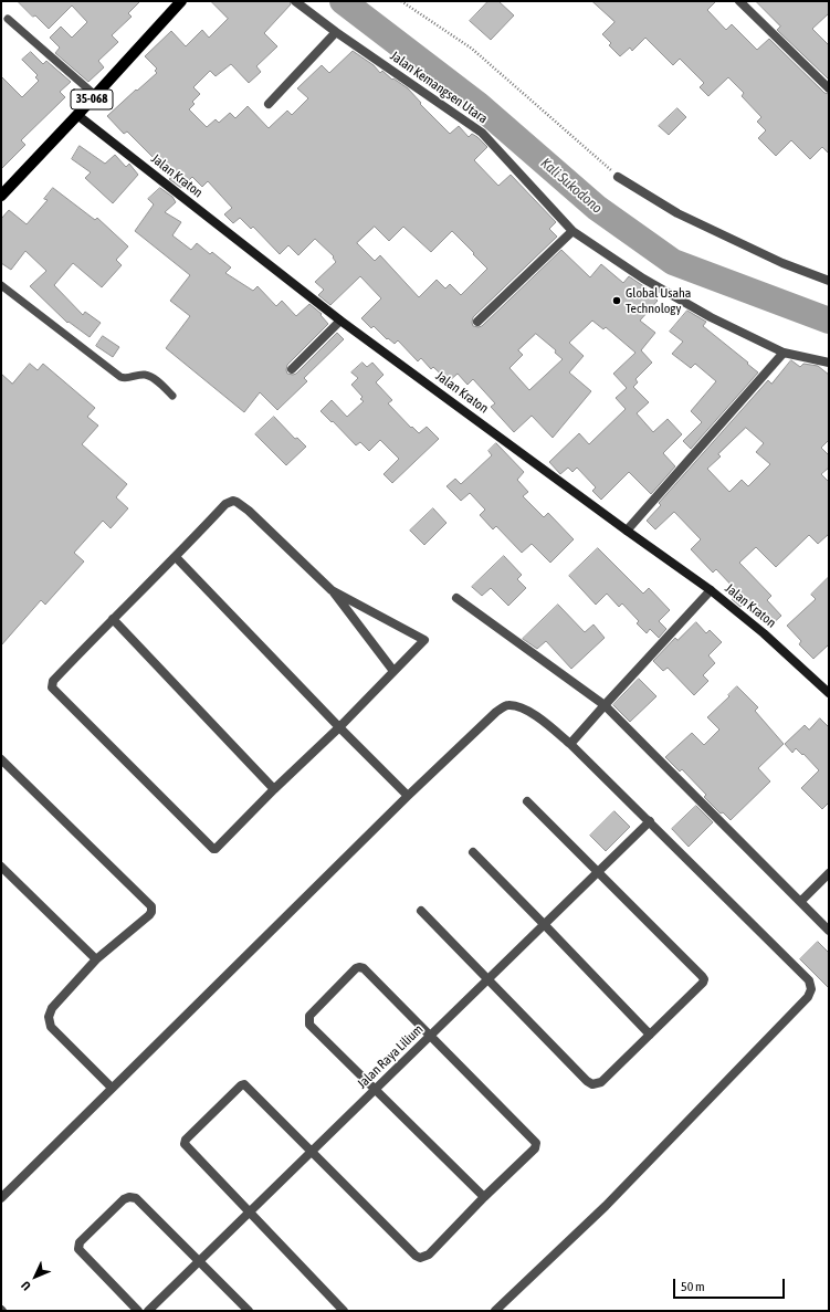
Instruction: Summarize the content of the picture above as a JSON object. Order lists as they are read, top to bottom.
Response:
{
  "streets": {
    "main road": ["35-068"],
    "street": ["Jalan Kemangsen Utara", "Jalan Kraton", "Jalan Raya Lilium"]
  },
  "crossings": [
    ["35-068", "Jalan Kraton"]
  ],
  "water": ["Kali Sukodono"],
  "places": ["Global Usaha Technology"],
  "scale_bar": "50 m",
  "north": "bottom left"
}
